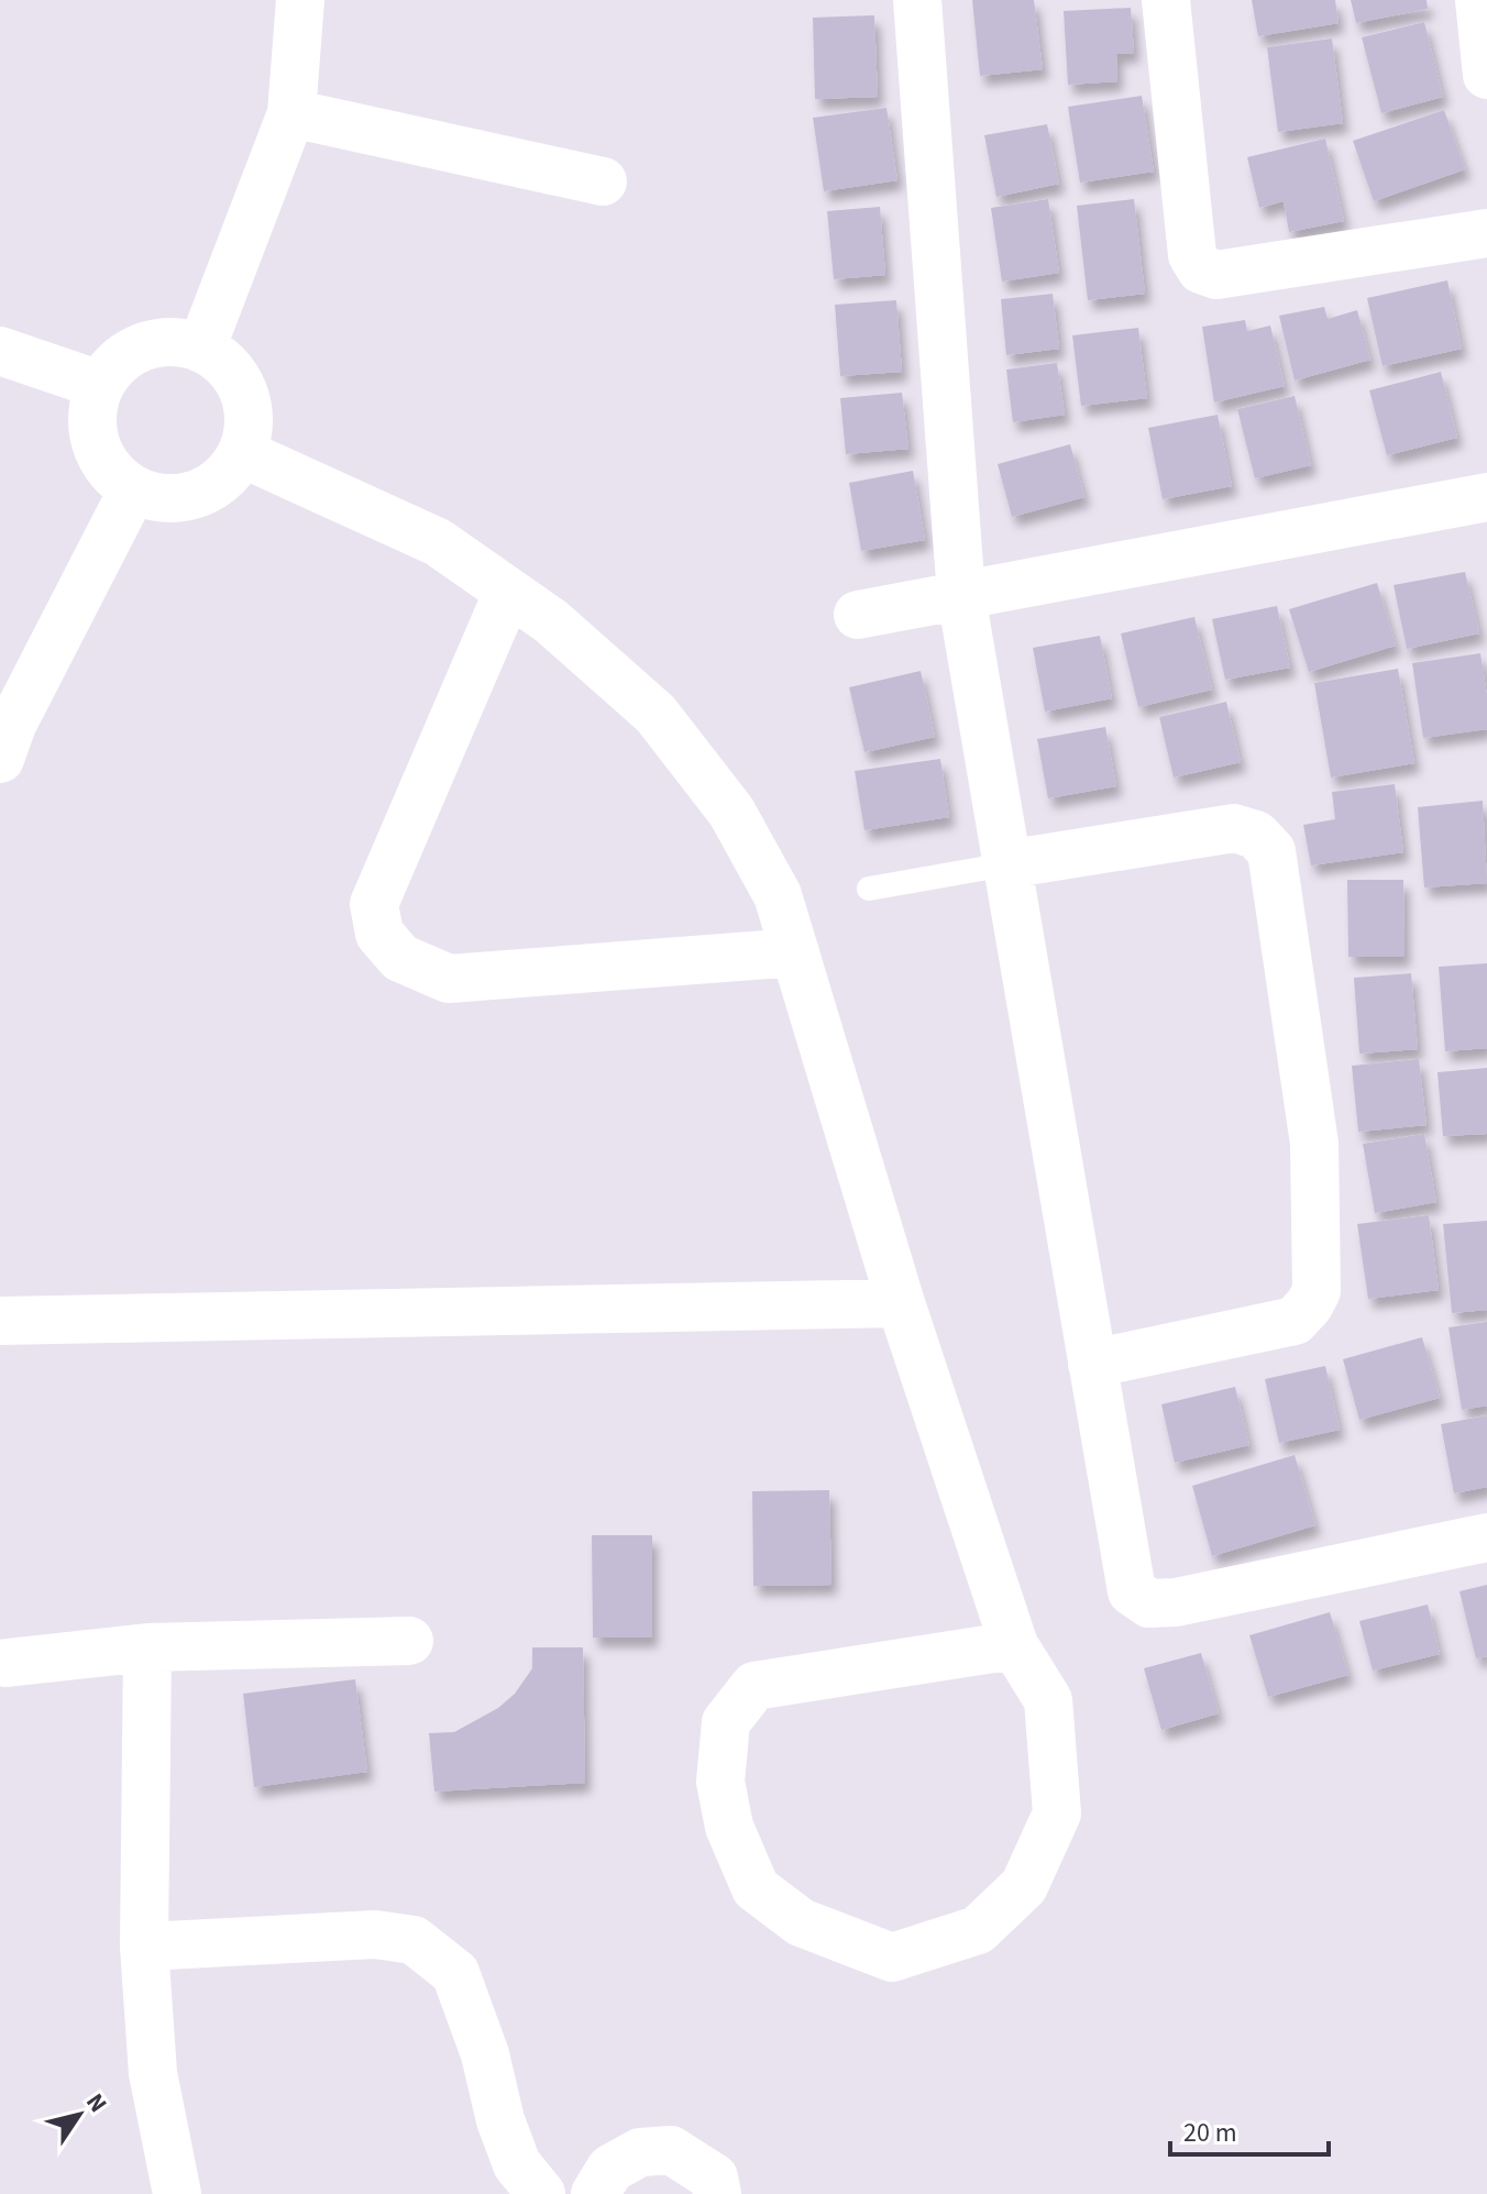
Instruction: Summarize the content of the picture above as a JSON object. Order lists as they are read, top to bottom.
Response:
{
  "scale_bar": "20 m",
  "north": "top right"
}
